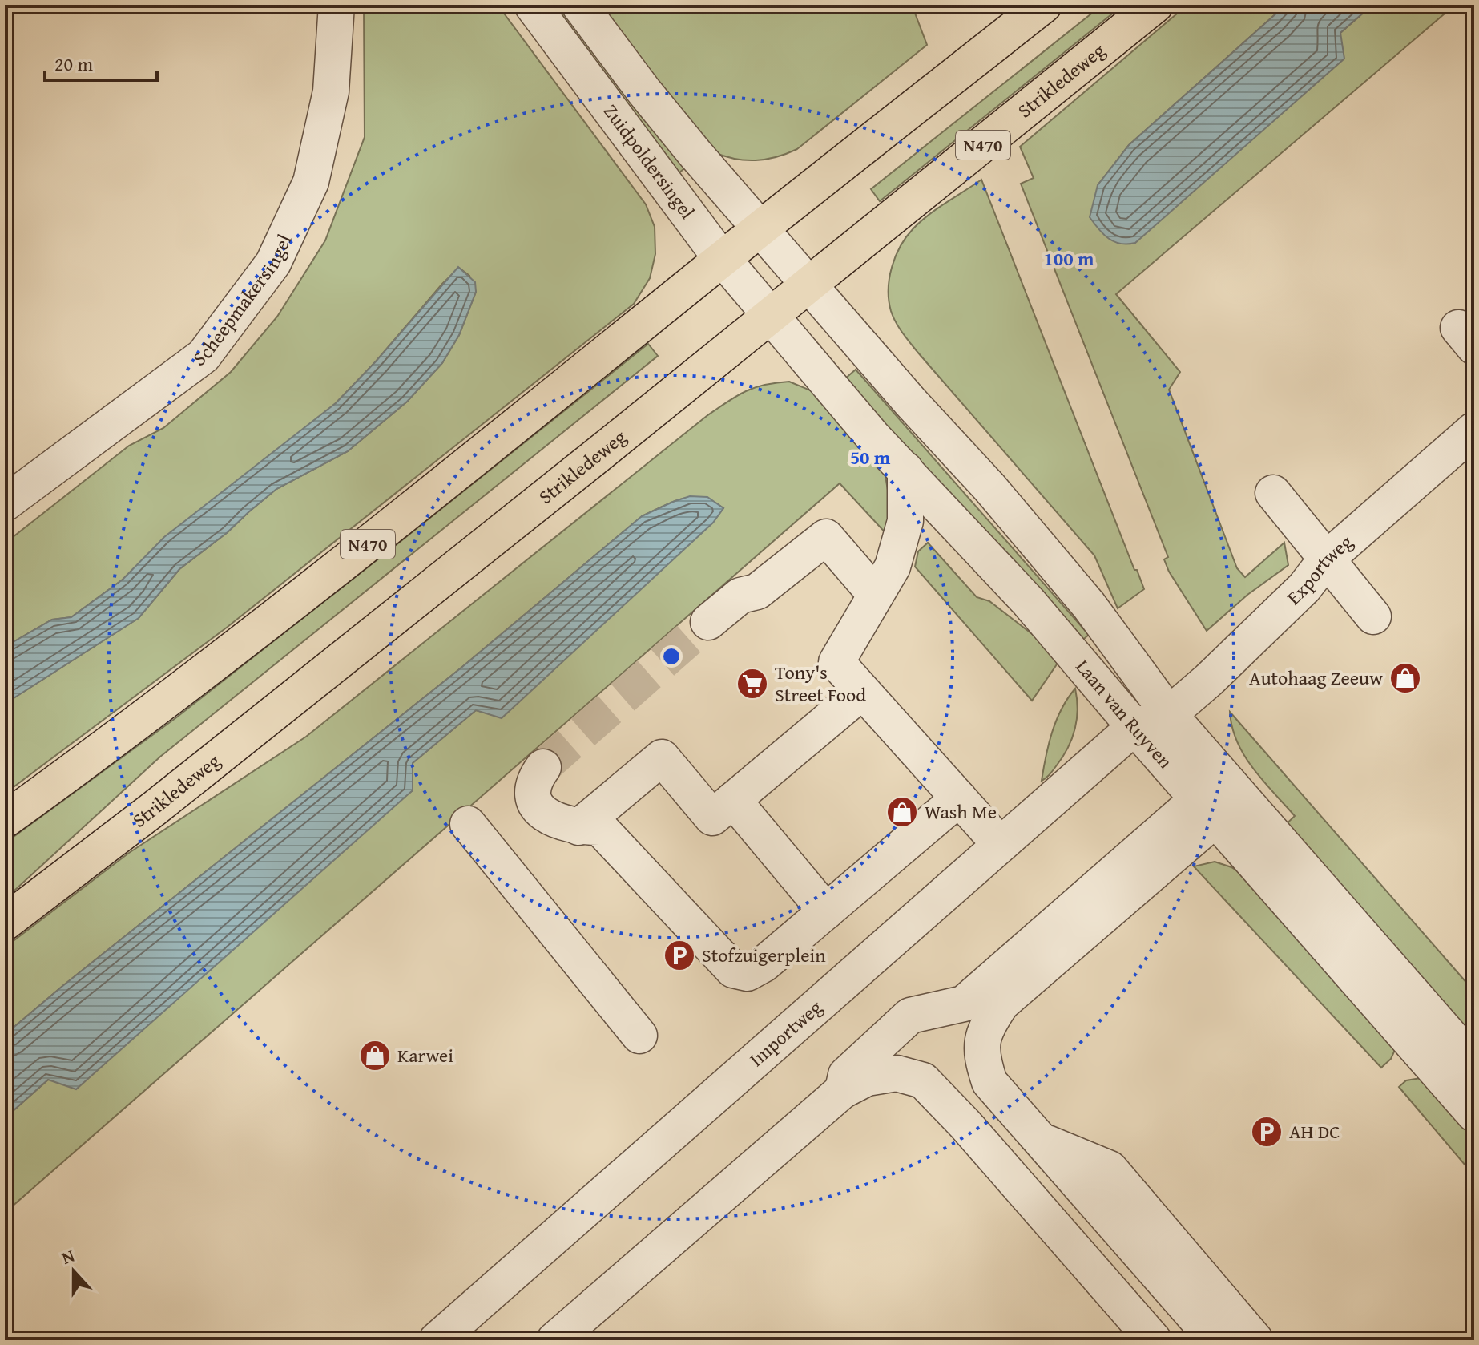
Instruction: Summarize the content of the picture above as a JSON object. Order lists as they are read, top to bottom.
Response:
{
  "streets": {
    "main road": ["Strikledeweg", "N470"],
    "street": [
      "Zuidpoldersingel",
      "Scheepmakersingel",
      "Exportweg",
      "Laan van Ruyven",
      "Importweg"
    ]
  },
  "crossings": [
    ["Strikledeweg", "Zuidpoldersingel"],
    ["Strikledeweg", "Laan van Ruyven"],
    ["N470", "Zuidpoldersingel"],
    ["Zuidpoldersingel", "Laan van Ruyven"],
    ["Exportweg", "Laan van Ruyven"],
    ["Laan van Ruyven", "Importweg"]
  ],
  "places": {
    "shop": ["Autohaag Zeeuw", "Wash Me", "Karwei"],
    "supermarket": ["Tony's Street Food"],
    "parking": ["Stofzuigerplein", "AH DC"]
  },
  "scale_bar": "20 m",
  "north": "top",
  "rings": ["100 m", "50 m"]
}
